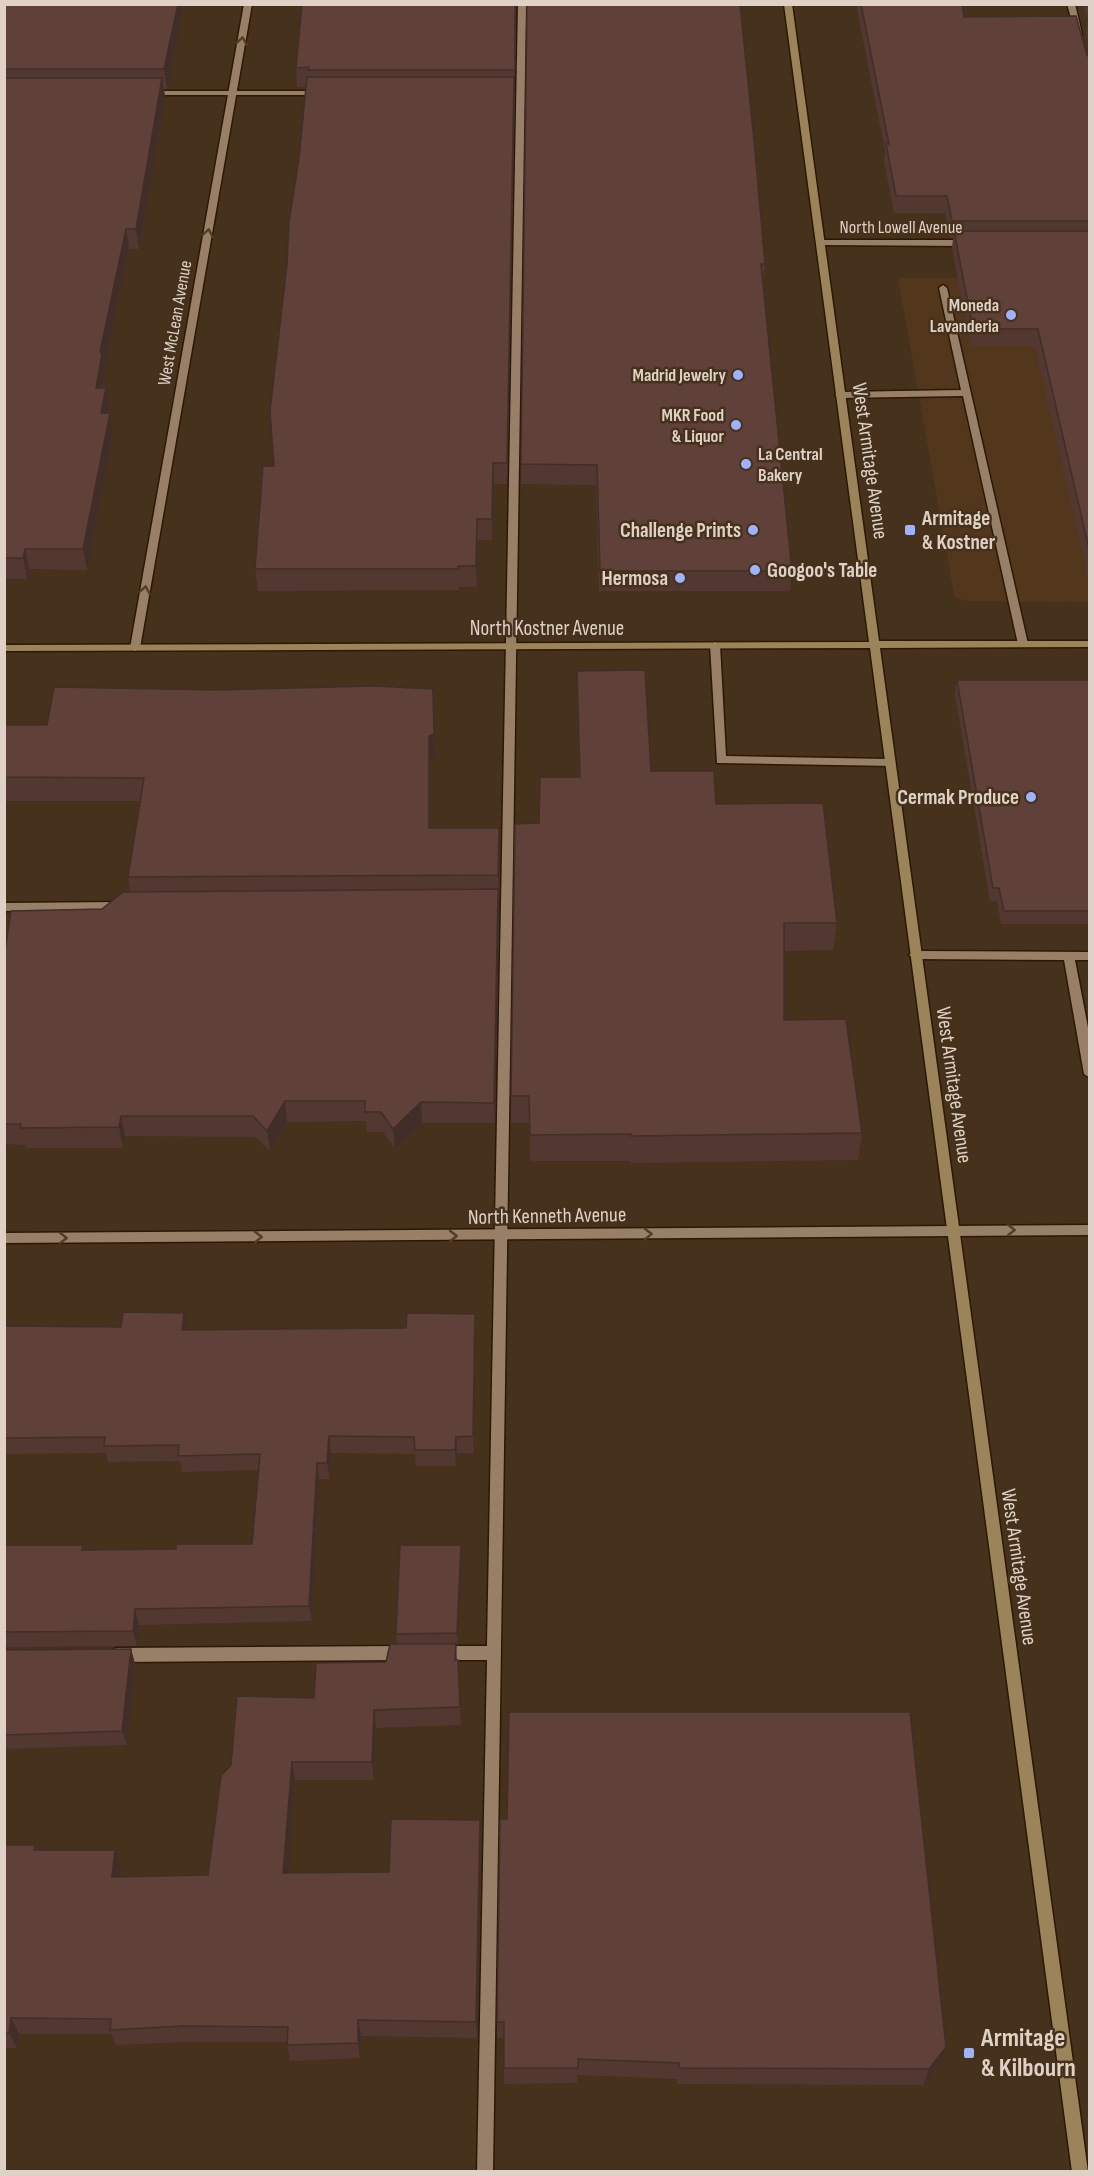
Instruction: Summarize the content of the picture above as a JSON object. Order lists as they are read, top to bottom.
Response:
{
  "streets": {
    "main road": ["West Armitage Avenue", "North Kostner Avenue"],
    "street": ["North Lowell Avenue", "West McLean Avenue", "North Kenneth Avenue"]
  },
  "crossings": [
    ["North Lowell Avenue", "West Armitage Avenue"],
    ["West McLean Avenue", "North Kostner Avenue"],
    ["West Armitage Avenue", "North Kostner Avenue"],
    ["West Armitage Avenue", "North Kenneth Avenue"]
  ],
  "one_way": ["West McLean Avenue", "North Kenneth Avenue"],
  "places": {
    "other": [
      "Moneda Lavanderia",
      "Madrid Jewelry",
      "MKR Food & Liquor",
      "La Central Bakery",
      "Challenge Prints",
      "Googoo's Table",
      "Hermosa",
      "Cermak Produce"
    ],
    "transit": ["Armitage & Kostner", "Armitage & Kilbourn"]
  }
}
